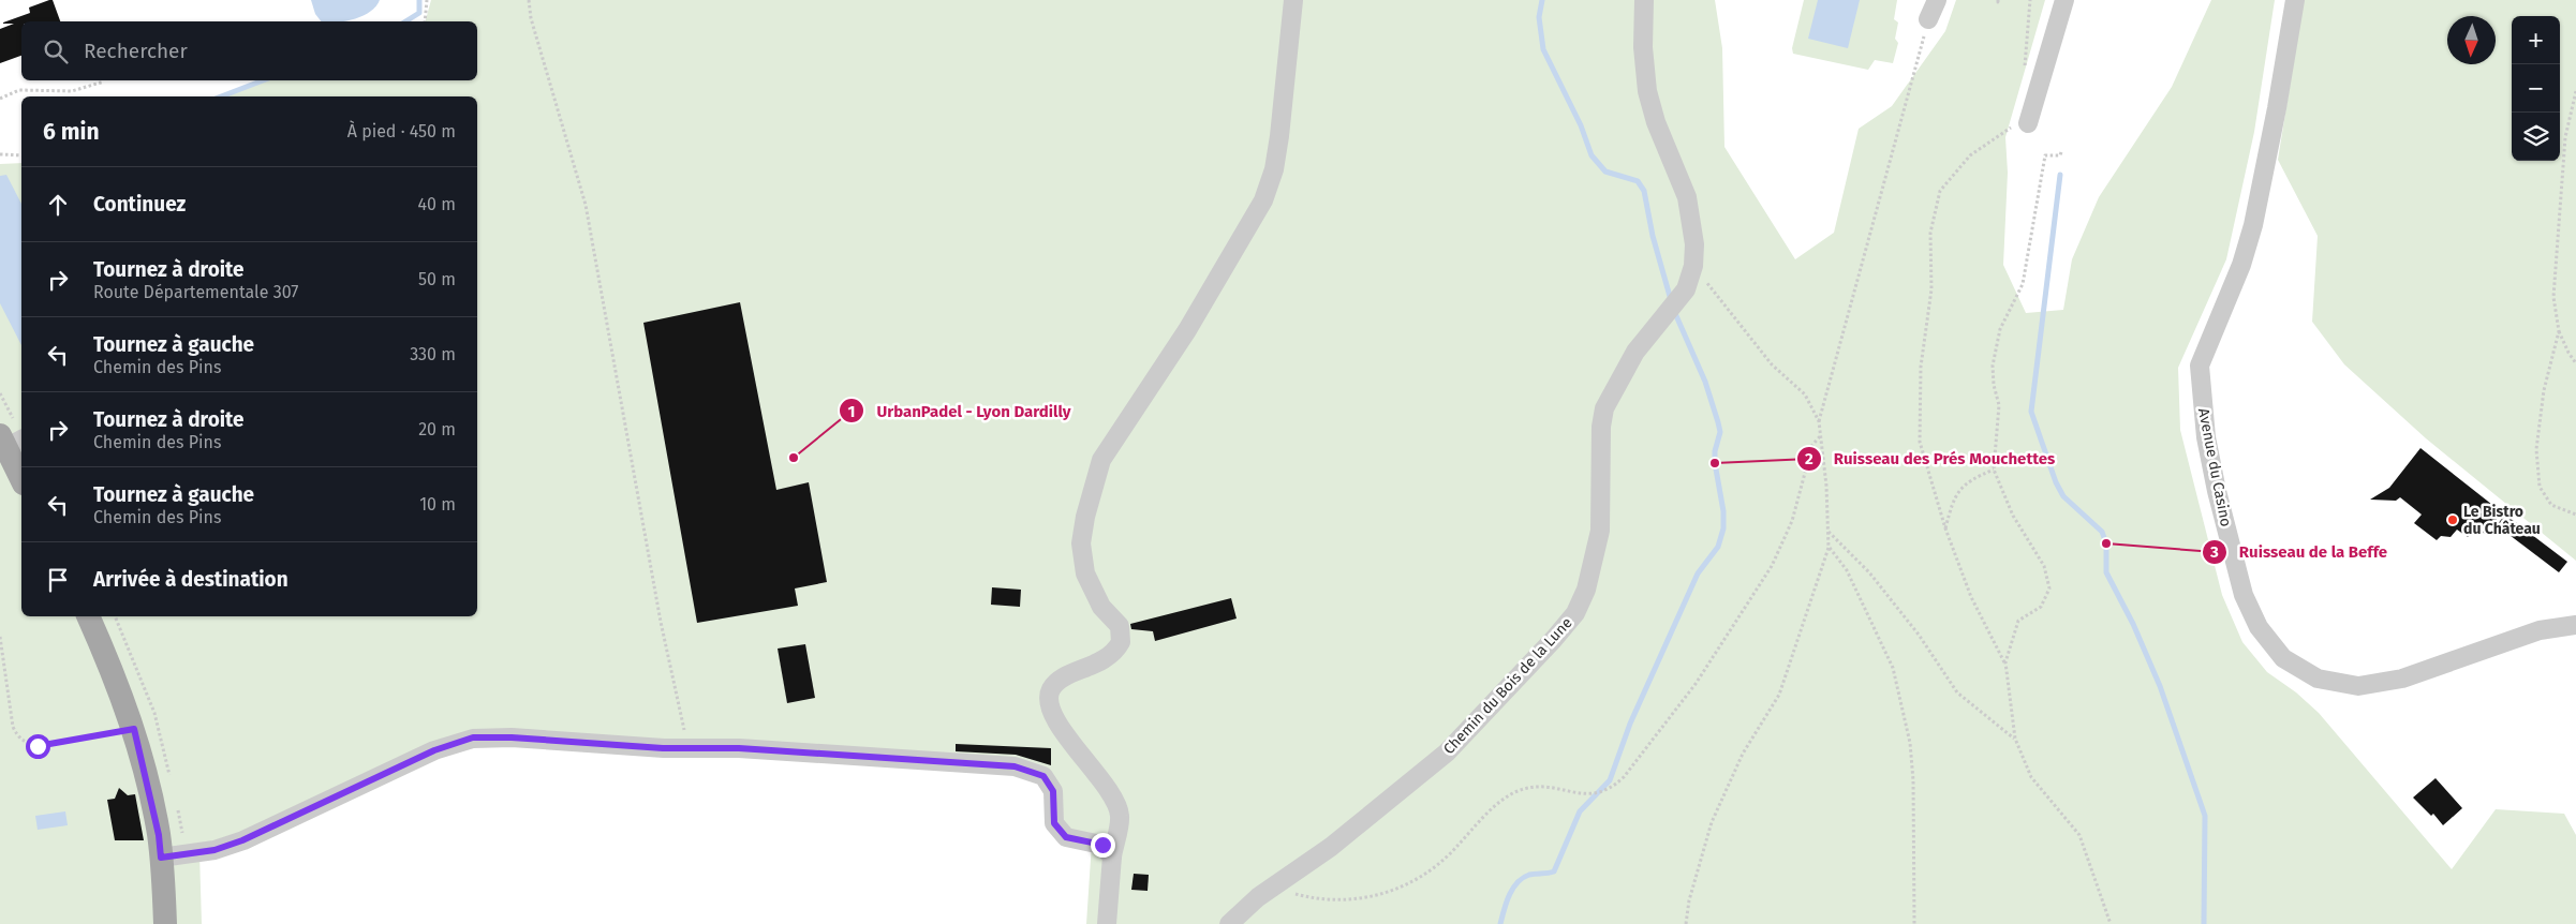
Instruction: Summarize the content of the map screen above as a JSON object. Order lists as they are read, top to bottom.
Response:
{
  "streets": {
    "street": ["Avenue du Casino", "Chemin du Bois de la Lune"]
  },
  "places": [
    "UrbanPadel - Lyon Dardilly",
    "Ruisseau des Prés Mouchettes",
    "Le Bistro du Château",
    "Ruisseau de la Beffe"
  ],
  "north": "bottom",
  "page": {
    "map_buttons": ["+", "−"],
    "search": "Rechercher",
    "heading": ["6 min", "À pied · 450 m"],
    "list": [
      ["Continuez", "40 m"],
      ["Tournez à droite", "Route Départementale 307", "50 m"],
      ["Tournez à gauche", "Chemin des Pins", "330 m"],
      ["Tournez à droite", "Chemin des Pins", "20 m"],
      ["Tournez à gauche", "Chemin des Pins", "10 m"],
      "Arrivée à destination"
    ]
  }
}
